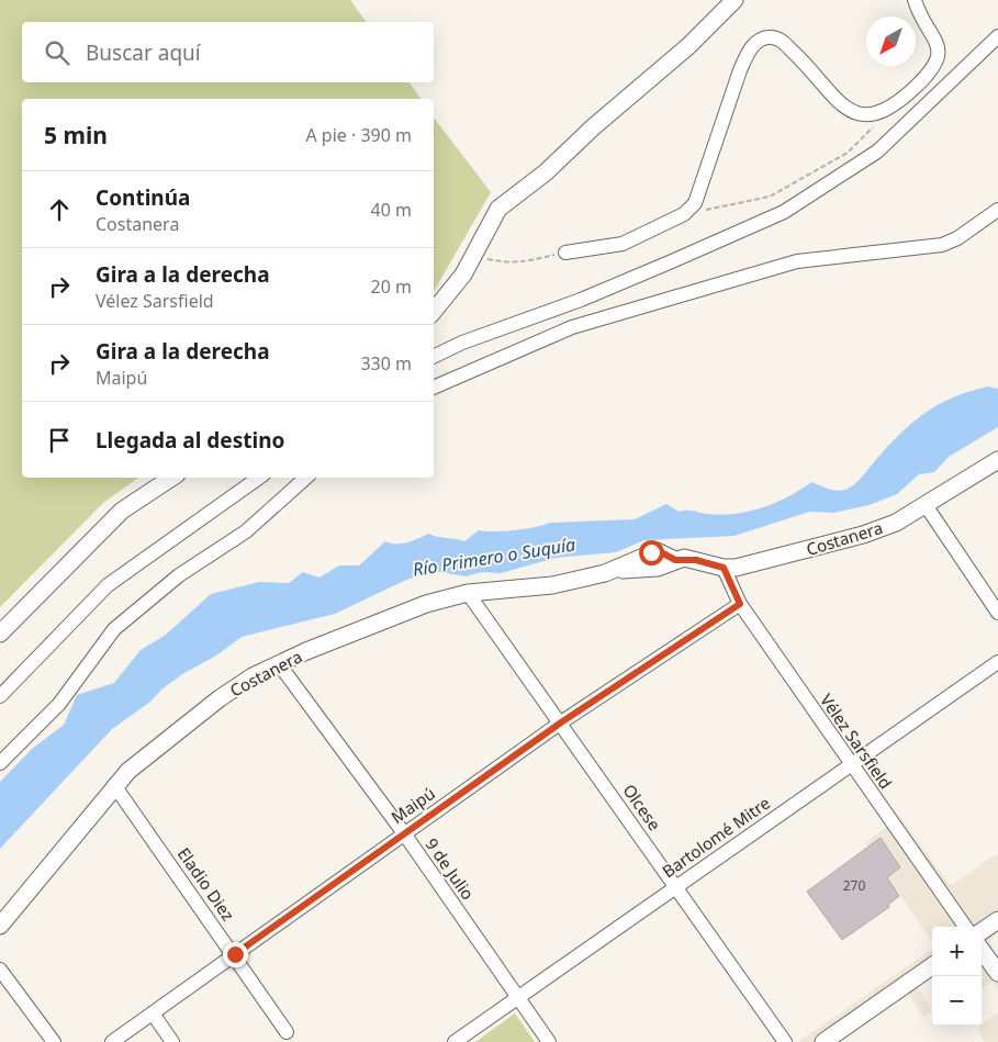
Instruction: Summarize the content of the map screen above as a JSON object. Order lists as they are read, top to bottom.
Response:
{
  "streets": {
    "street": [
      "Costanera",
      "Vélez Sarsfield",
      "Maipú",
      "Olcese",
      "Bartolomé Mitre",
      "9 de Julio",
      "Eladio Diez"
    ]
  },
  "crossings": [
    ["Costanera", "Vélez Sarsfield"],
    ["Costanera", "Olcese"],
    ["Costanera", "9 de Julio"],
    ["Costanera", "Eladio Diez"],
    ["Vélez Sarsfield", "Maipú"],
    ["Vélez Sarsfield", "Bartolomé Mitre"],
    ["Maipú", "Olcese"],
    ["Maipú", "9 de Julio"],
    ["Maipú", "Eladio Diez"],
    ["Olcese", "Bartolomé Mitre"],
    ["Bartolomé Mitre", "9 de Julio"]
  ],
  "water": ["Río Primero o Suquía"],
  "house_numbers": ["270"],
  "north": "bottom left",
  "page": {
    "search": "Buscar aquí",
    "heading": ["5 min", "A pie · 390 m"],
    "list": [
      ["Continúa", "Costanera", "40 m"],
      ["Gira a la derecha", "Vélez Sarsfield", "20 m"],
      ["Gira a la derecha", "Maipú", "330 m"],
      "Llegada al destino"
    ],
    "map_buttons": ["+", "−"]
  }
}
